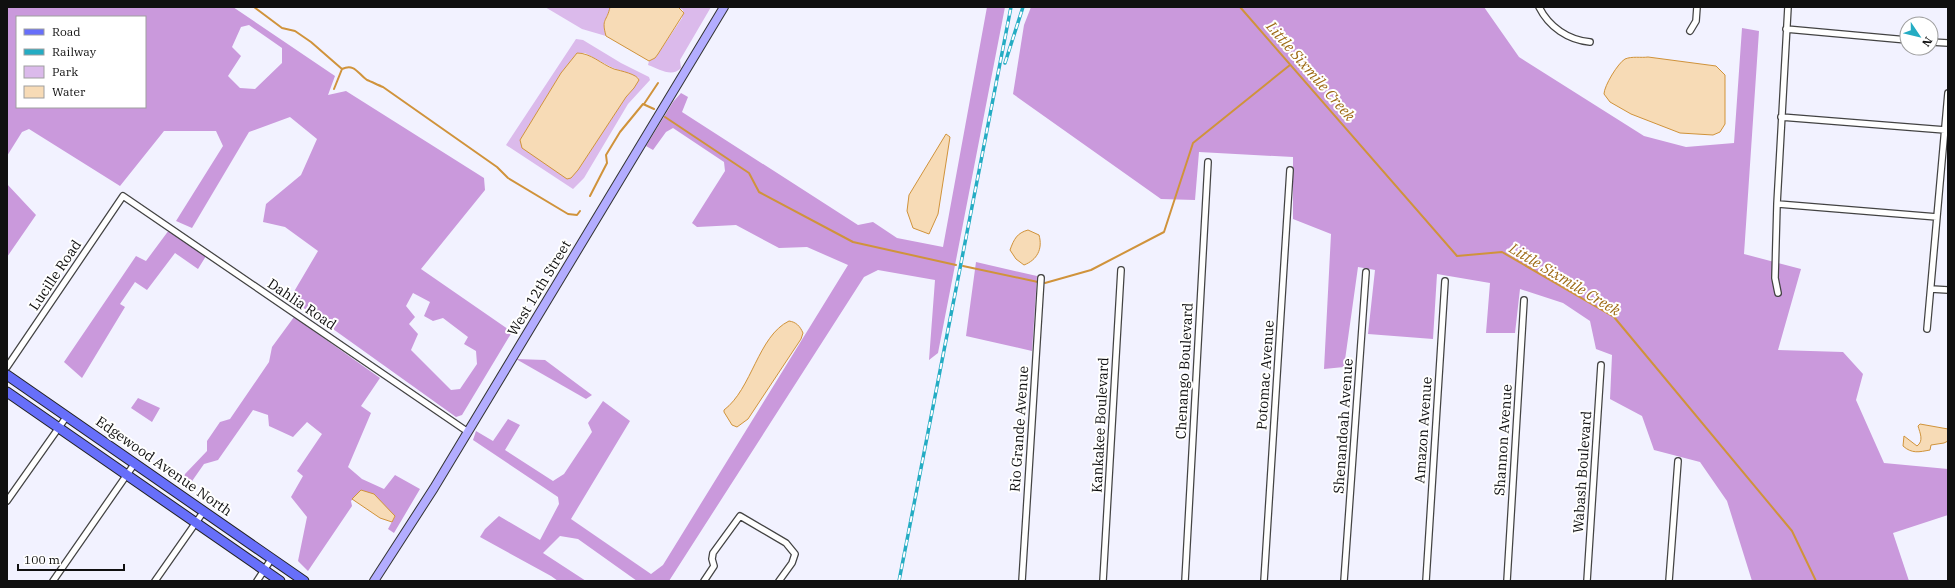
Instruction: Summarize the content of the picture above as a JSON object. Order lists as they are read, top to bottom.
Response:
{
  "streets": {
    "main road": ["Edgewood Avenue North"],
    "street": [
      "Lucille Road",
      "West 12th Street",
      "Dahlia Road",
      "Chenango Boulevard",
      "Potomac Avenue",
      "Kankakee Boulevard",
      "Shenandoah Avenue",
      "Rio Grande Avenue",
      "Amazon Avenue",
      "Shannon Avenue",
      "Wabash Boulevard"
    ]
  },
  "crossings": [
    ["Lucille Road", "Dahlia Road"],
    ["West 12th Street", "Dahlia Road"]
  ],
  "water": ["Little Sixmile Creek"],
  "legend": [
    "Road",
    "Railway",
    "Park",
    "Water"
  ],
  "scale_bar": "100 m",
  "north": "bottom right"
}
